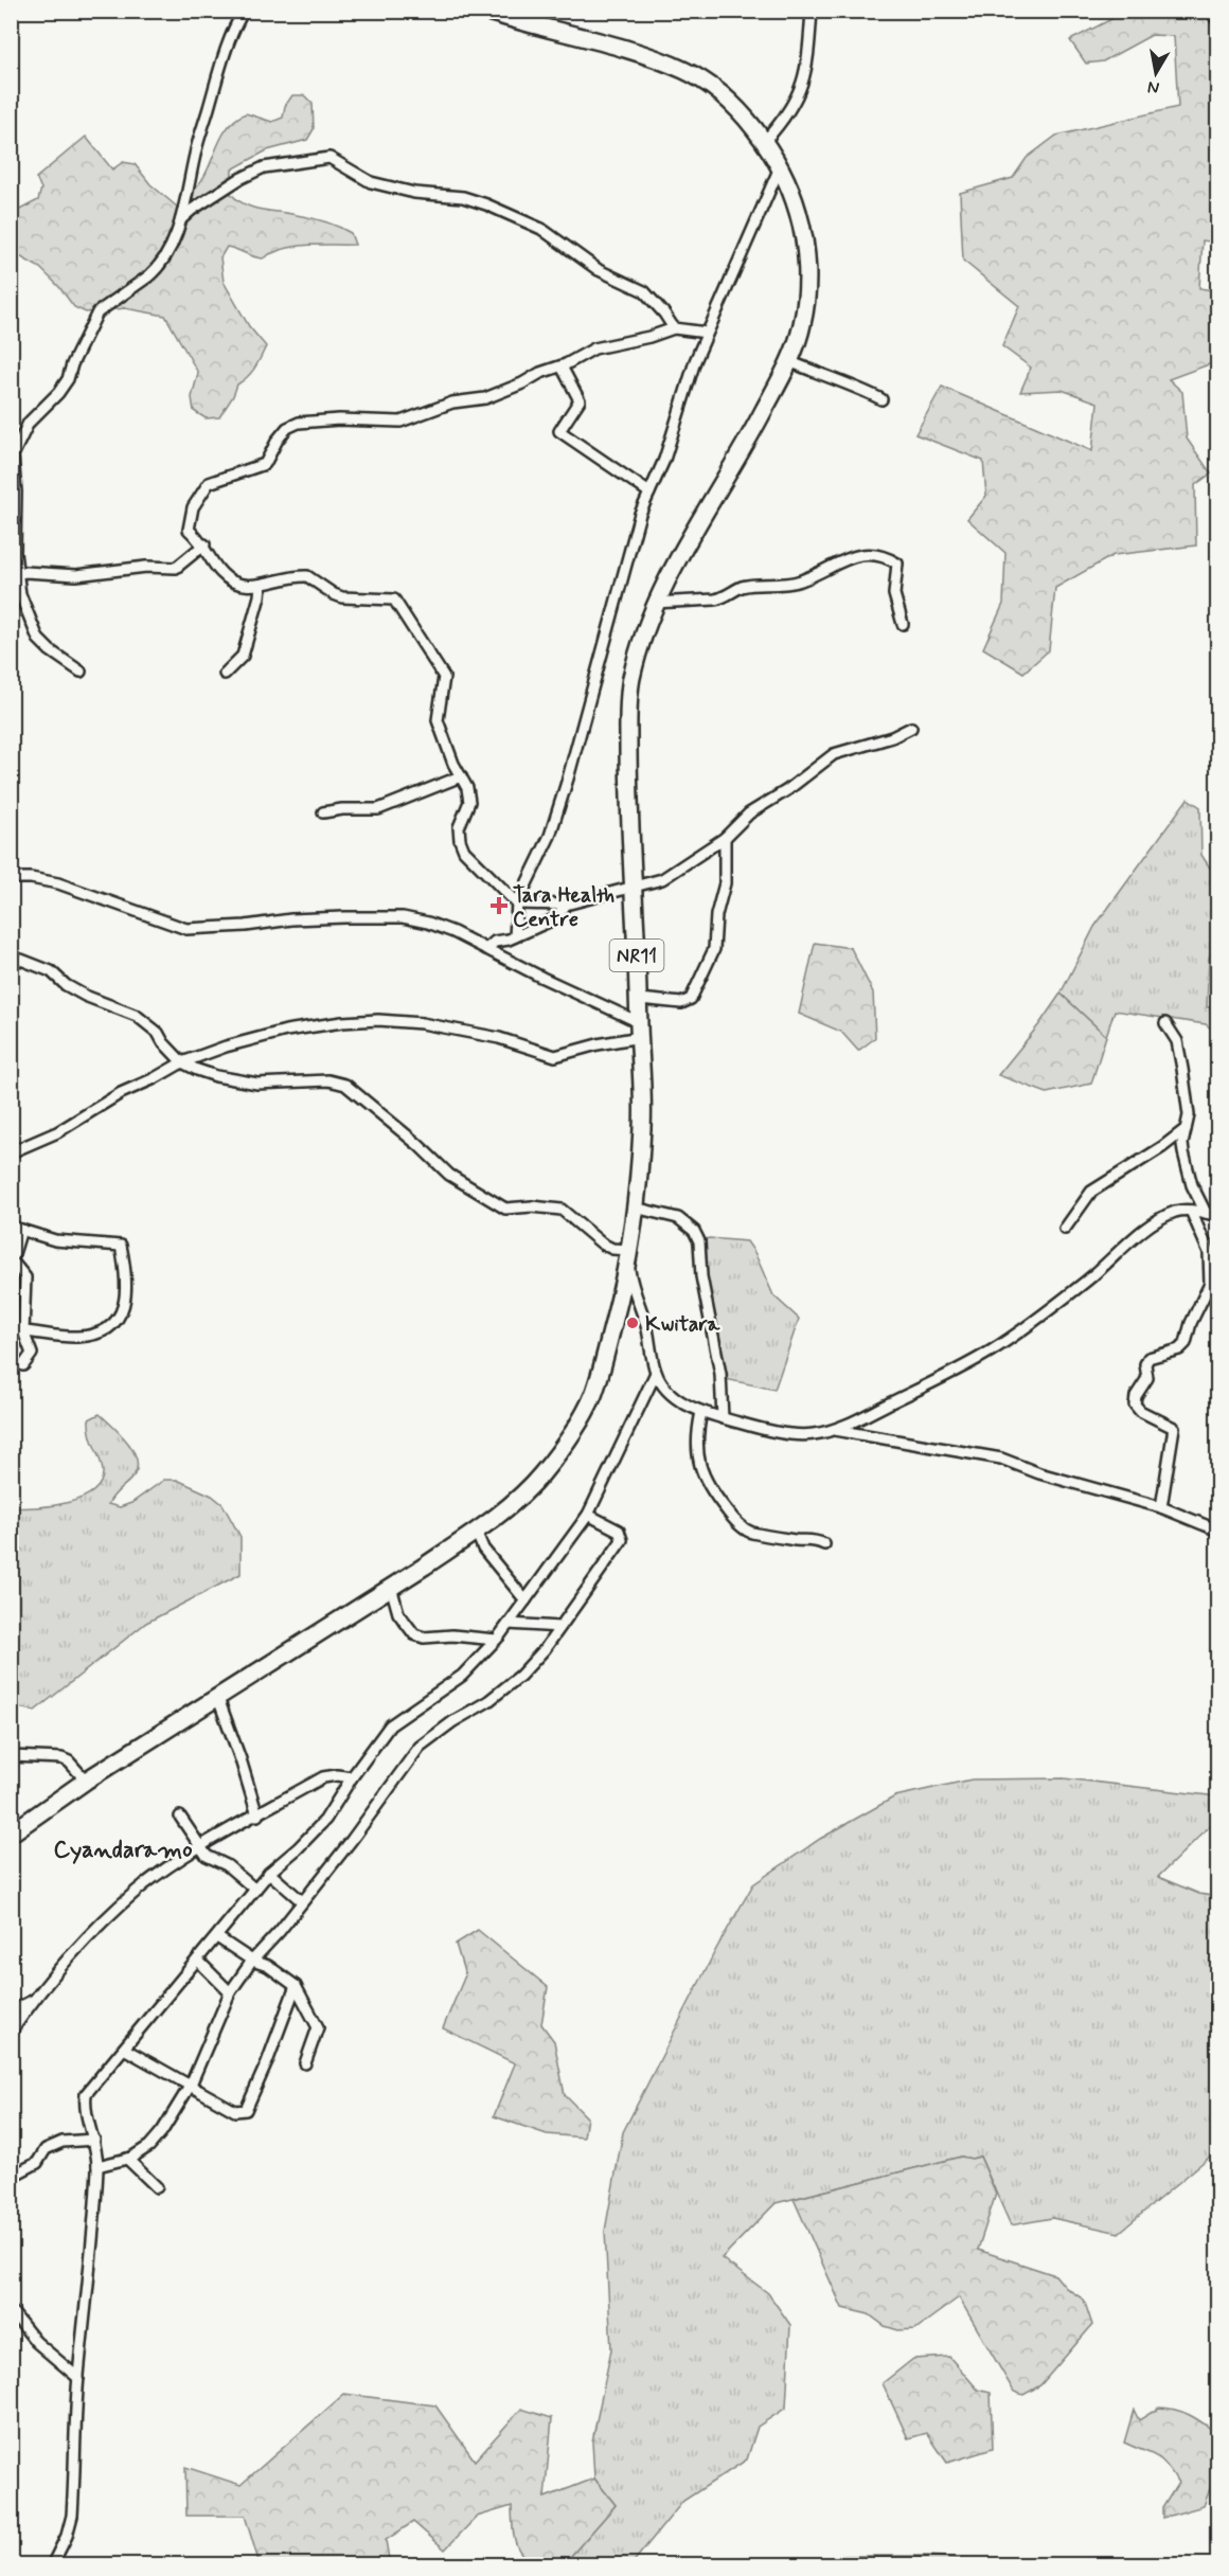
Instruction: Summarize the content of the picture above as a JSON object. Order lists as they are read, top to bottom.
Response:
{
  "streets": {
    "highway": ["NR11"]
  },
  "districts": ["Cyandaramo"],
  "places": {
    "health": ["Tara Health Centre"],
    "other": ["Kwitara"]
  },
  "north": "bottom"
}
